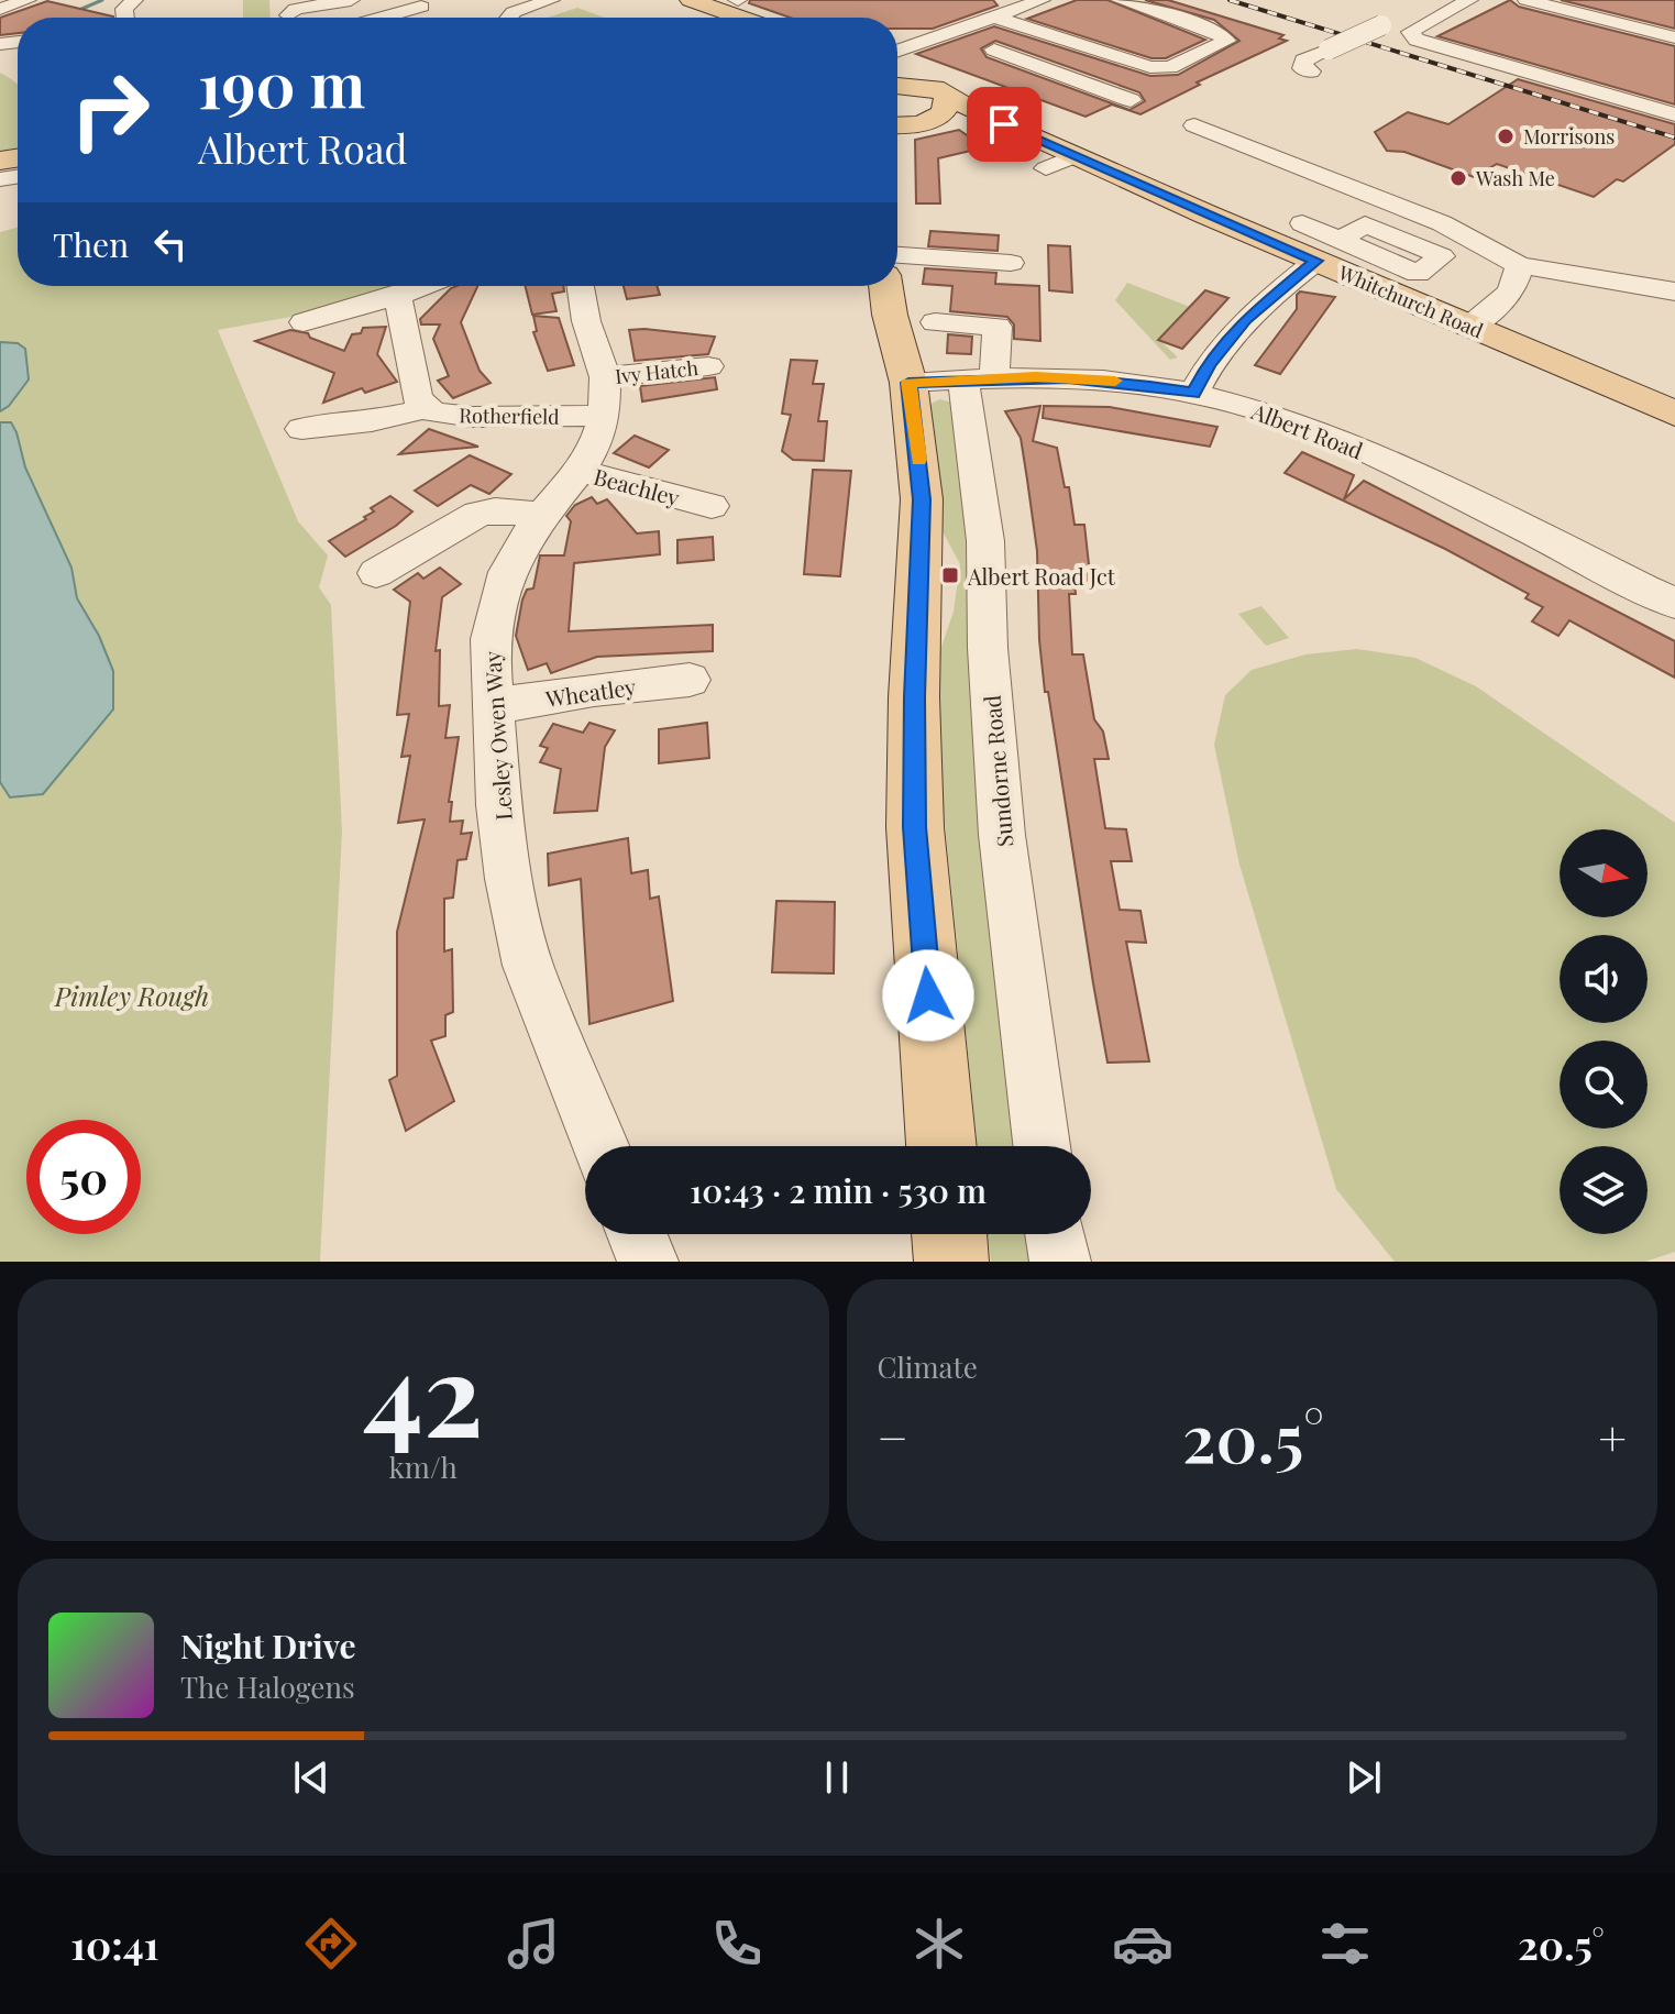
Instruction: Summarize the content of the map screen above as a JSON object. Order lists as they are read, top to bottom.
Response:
{
  "streets": {
    "main road": ["Whitchurch Road"],
    "street": [
      "Ivy Hatch",
      "Rotherfield",
      "Albert Road",
      "Beachley",
      "Wheatley",
      "Lesley Owen Way",
      "Sundorne Road"
    ]
  },
  "crossings": [
    ["Ivy Hatch", "Rotherfield"],
    ["Ivy Hatch", "Lesley Owen Way"],
    ["Rotherfield", "Lesley Owen Way"],
    ["Albert Road", "Sundorne Road"],
    ["Beachley", "Lesley Owen Way"],
    ["Wheatley", "Lesley Owen Way"]
  ],
  "parks": ["Pimley Rough"],
  "places": {
    "other": ["Morrisons", "Wash Me"],
    "transit": ["Albert Road Jct"]
  },
  "north": "right",
  "page": {
    "turn": ["190 m", "Albert Road"],
    "then": "Then",
    "limit": "50",
    "trip": "10:43 · 2 min · 530 m",
    "tile": [
      ["42", "km/h"],
      "Climate"
    ],
    "heat": ["−", "20.5°", "+"],
    "song": ["Night Drive", "The Halogens"],
    "tabs": ["10:41", "20.5°"]
  }
}
